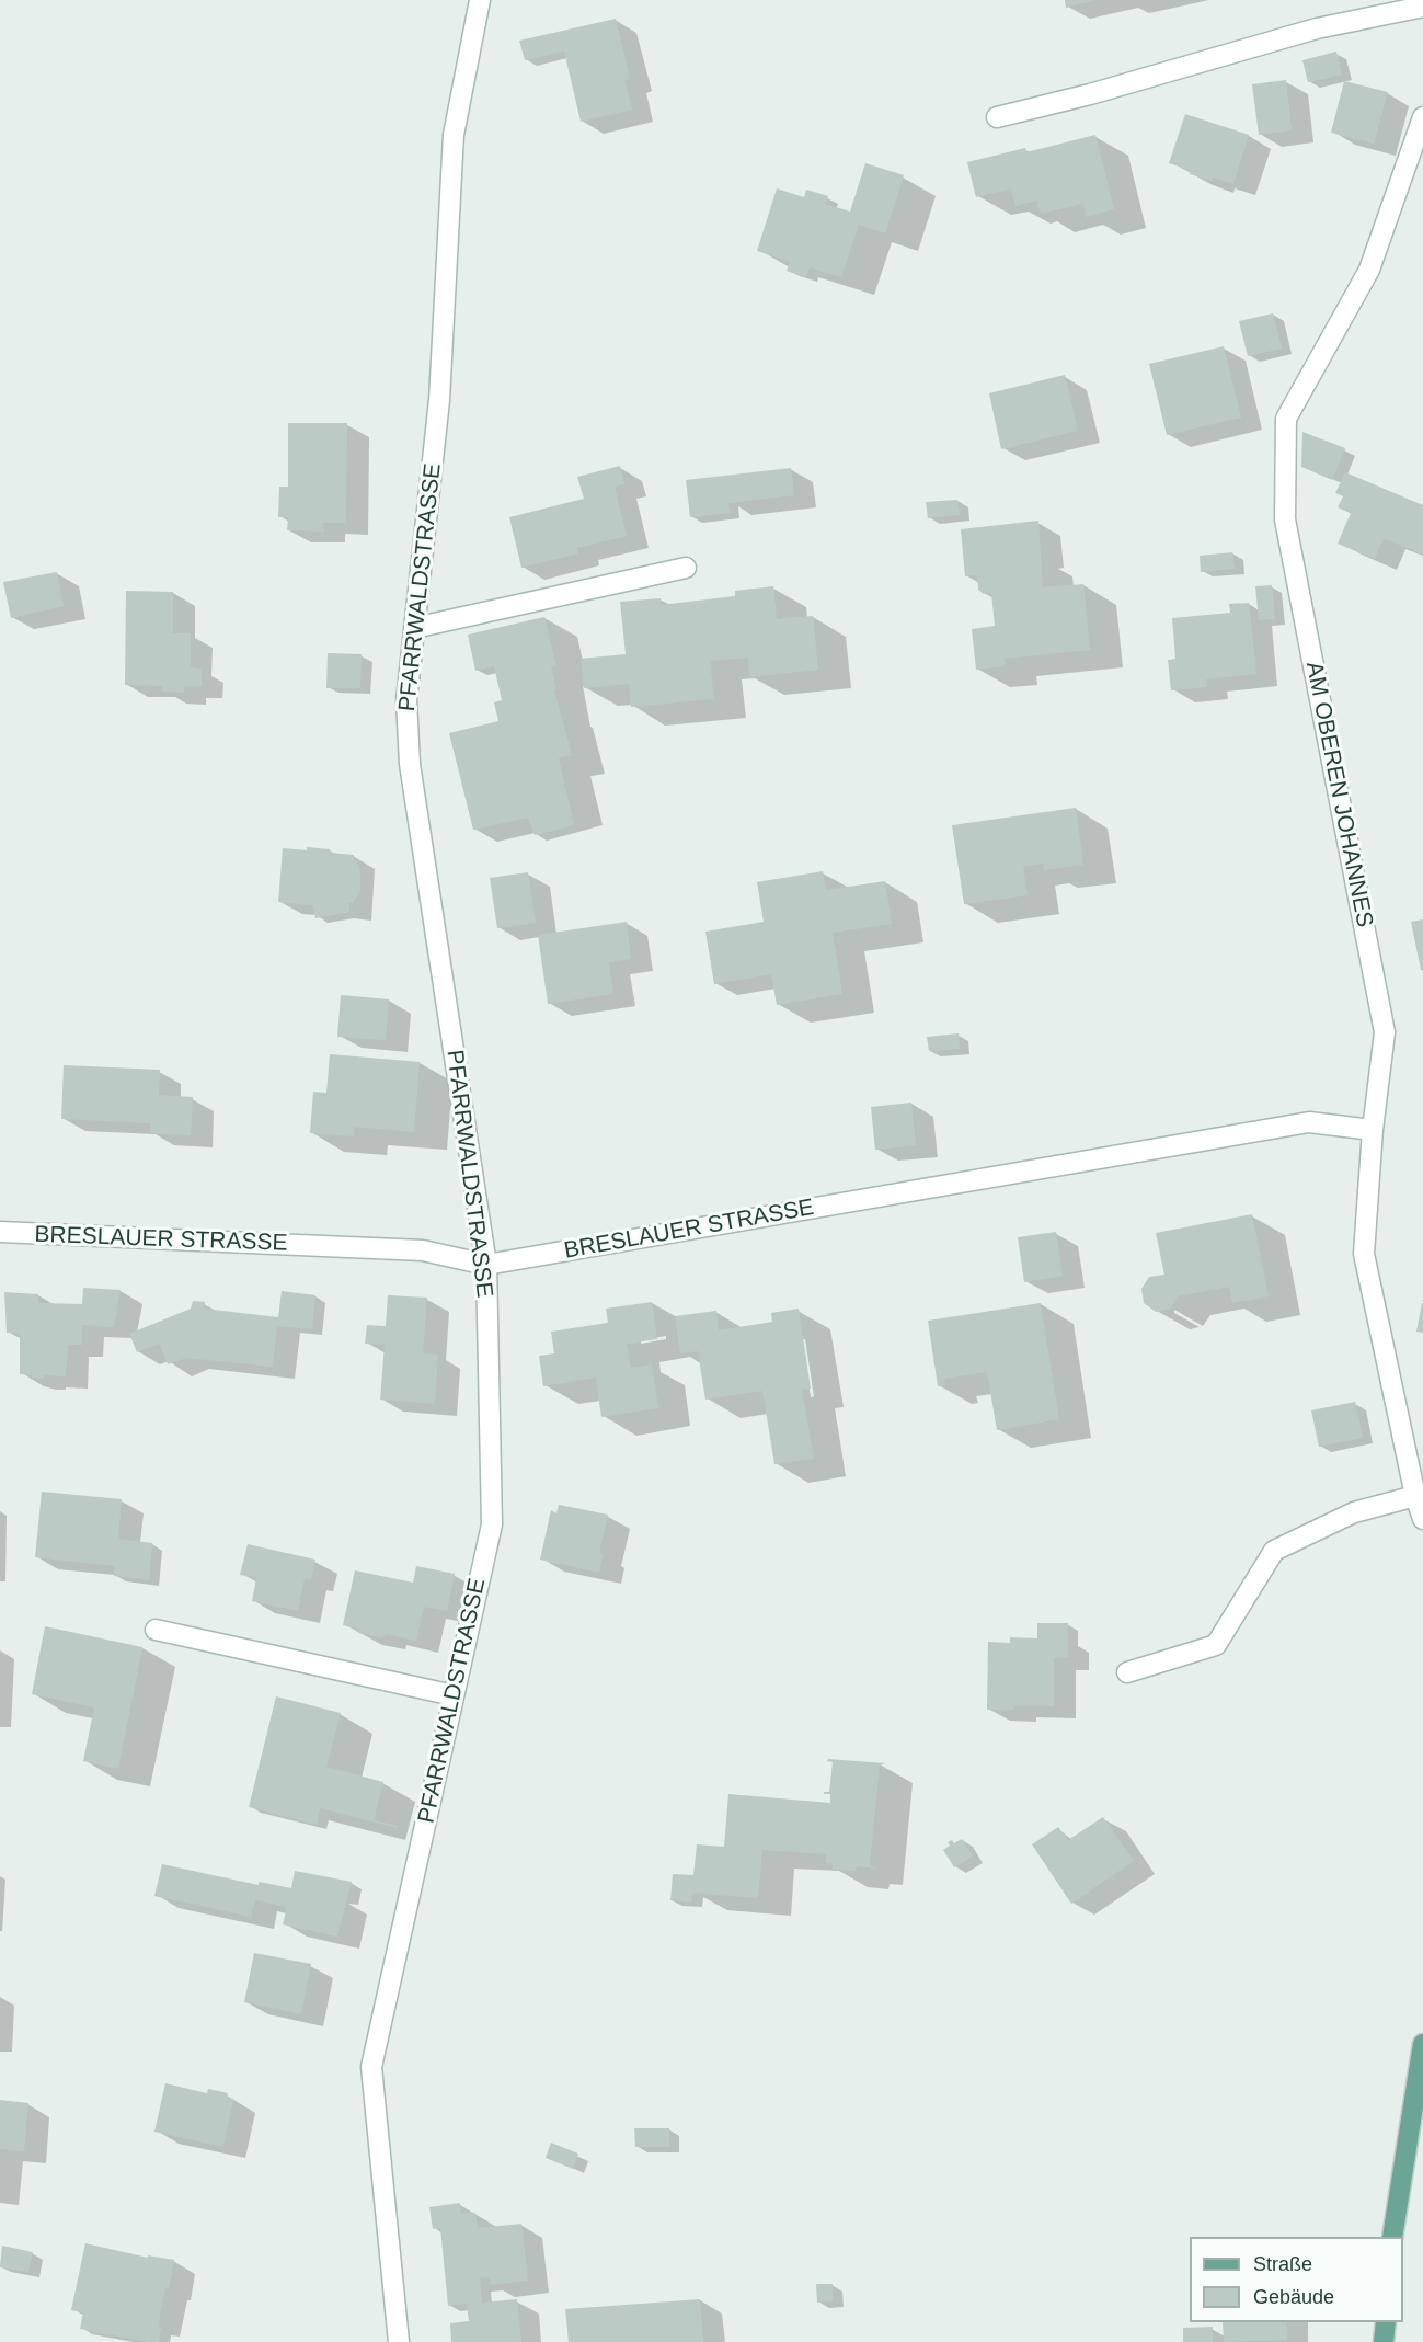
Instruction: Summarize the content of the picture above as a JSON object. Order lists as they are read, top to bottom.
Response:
{
  "streets": {
    "street": ["PFARRWALDSTRASSE", "AM OBEREN JOHANNES", "BRESLAUER STRASSE"]
  },
  "crossings": [
    ["PFARRWALDSTRASSE", "BRESLAUER STRASSE"],
    ["AM OBEREN JOHANNES", "BRESLAUER STRASSE"]
  ],
  "legend": ["Straße", "Gebäude"]
}
